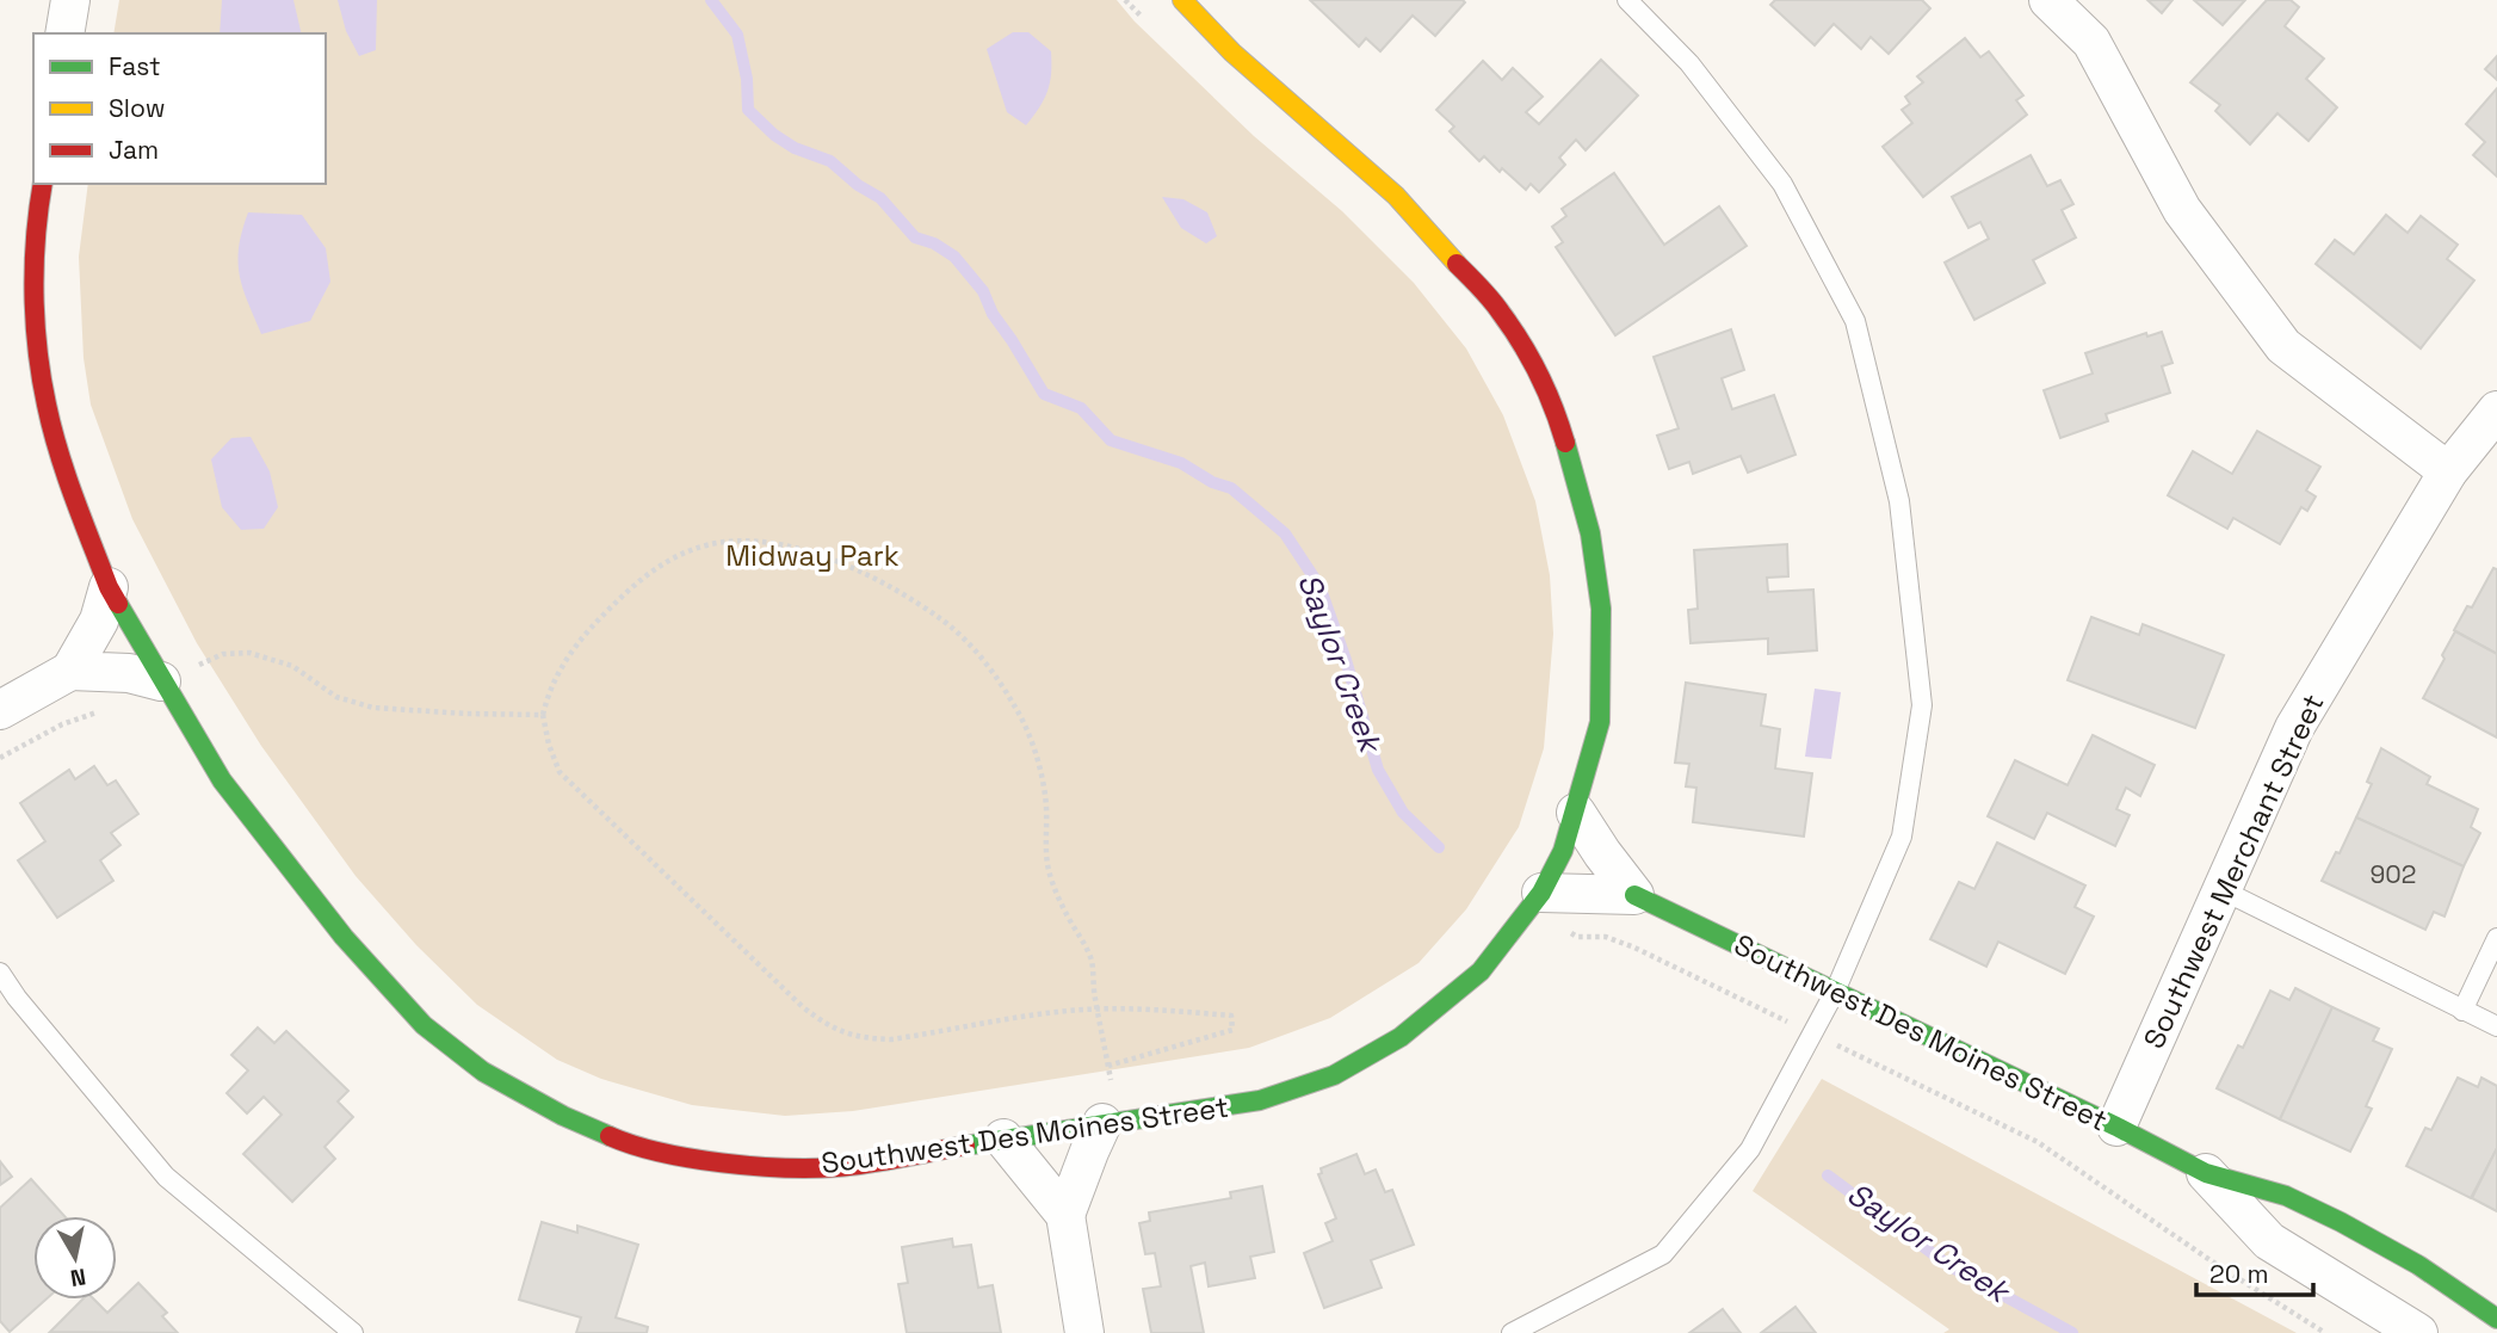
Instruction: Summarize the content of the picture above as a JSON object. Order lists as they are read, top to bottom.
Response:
{
  "streets": {
    "street": ["Southwest Merchant Street", "Southwest Des Moines Street"]
  },
  "crossings": [
    ["Southwest Merchant Street", "Southwest Des Moines Street"]
  ],
  "water": ["Saylor Creek"],
  "parks": ["Midway Park"],
  "house_numbers": ["902"],
  "legend": ["Fast", "Slow", "Jam"],
  "scale_bar": "20 m",
  "north": "bottom"
}
